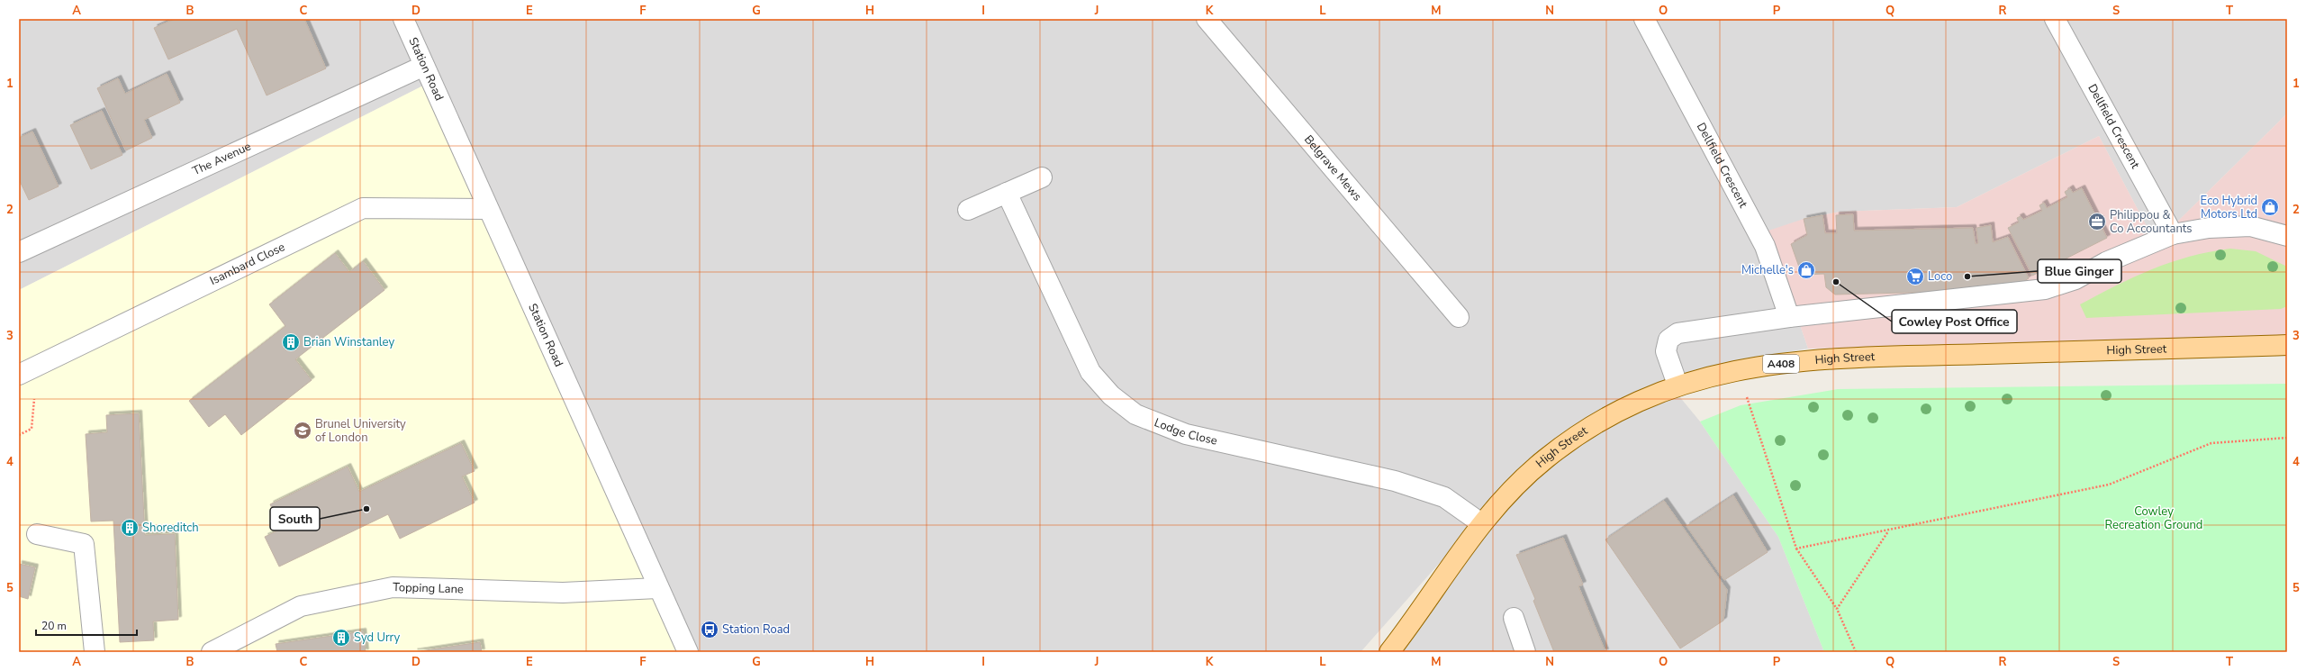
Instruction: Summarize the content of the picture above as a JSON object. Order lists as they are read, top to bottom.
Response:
{
  "streets": {
    "main road": ["High Street", "A408"],
    "street": [
      "Station Road",
      "Dellfield Crescent",
      "The Avenue",
      "Belgrave Mews",
      "Isambard Close",
      "Lodge Close",
      "Topping Lane"
    ]
  },
  "crossings": [
    ["Station Road", "The Avenue"],
    ["Station Road", "Isambard Close"],
    ["Station Road", "Topping Lane"],
    ["High Street", "Lodge Close"]
  ],
  "parks": ["Cowley Recreation Ground"],
  "places": {
    "shop": ["Eco Hybrid Motors Ltd", "Michelle's"],
    "office": ["Philippou & Co Accountants"],
    "supermarket": ["Loco"],
    "other": ["Blue Ginger", "Cowley Post Office", "South"],
    "building": ["Brian Winstanley", "Shoreditch", "Syd Urry"],
    "school or university": ["Brunel University of London"],
    "bus stop": ["Station Road"]
  },
  "scale_bar": "20 m",
  "grid": {
    "columns": [
      "A",
      "B",
      "C",
      "D",
      "E",
      "F",
      "G",
      "H",
      "I",
      "J",
      "K",
      "L",
      "M",
      "N",
      "O",
      "P",
      "Q",
      "R",
      "S",
      "T"
    ],
    "rows": [
      "1",
      "2",
      "3",
      "4",
      "5"
    ]
  }
}
